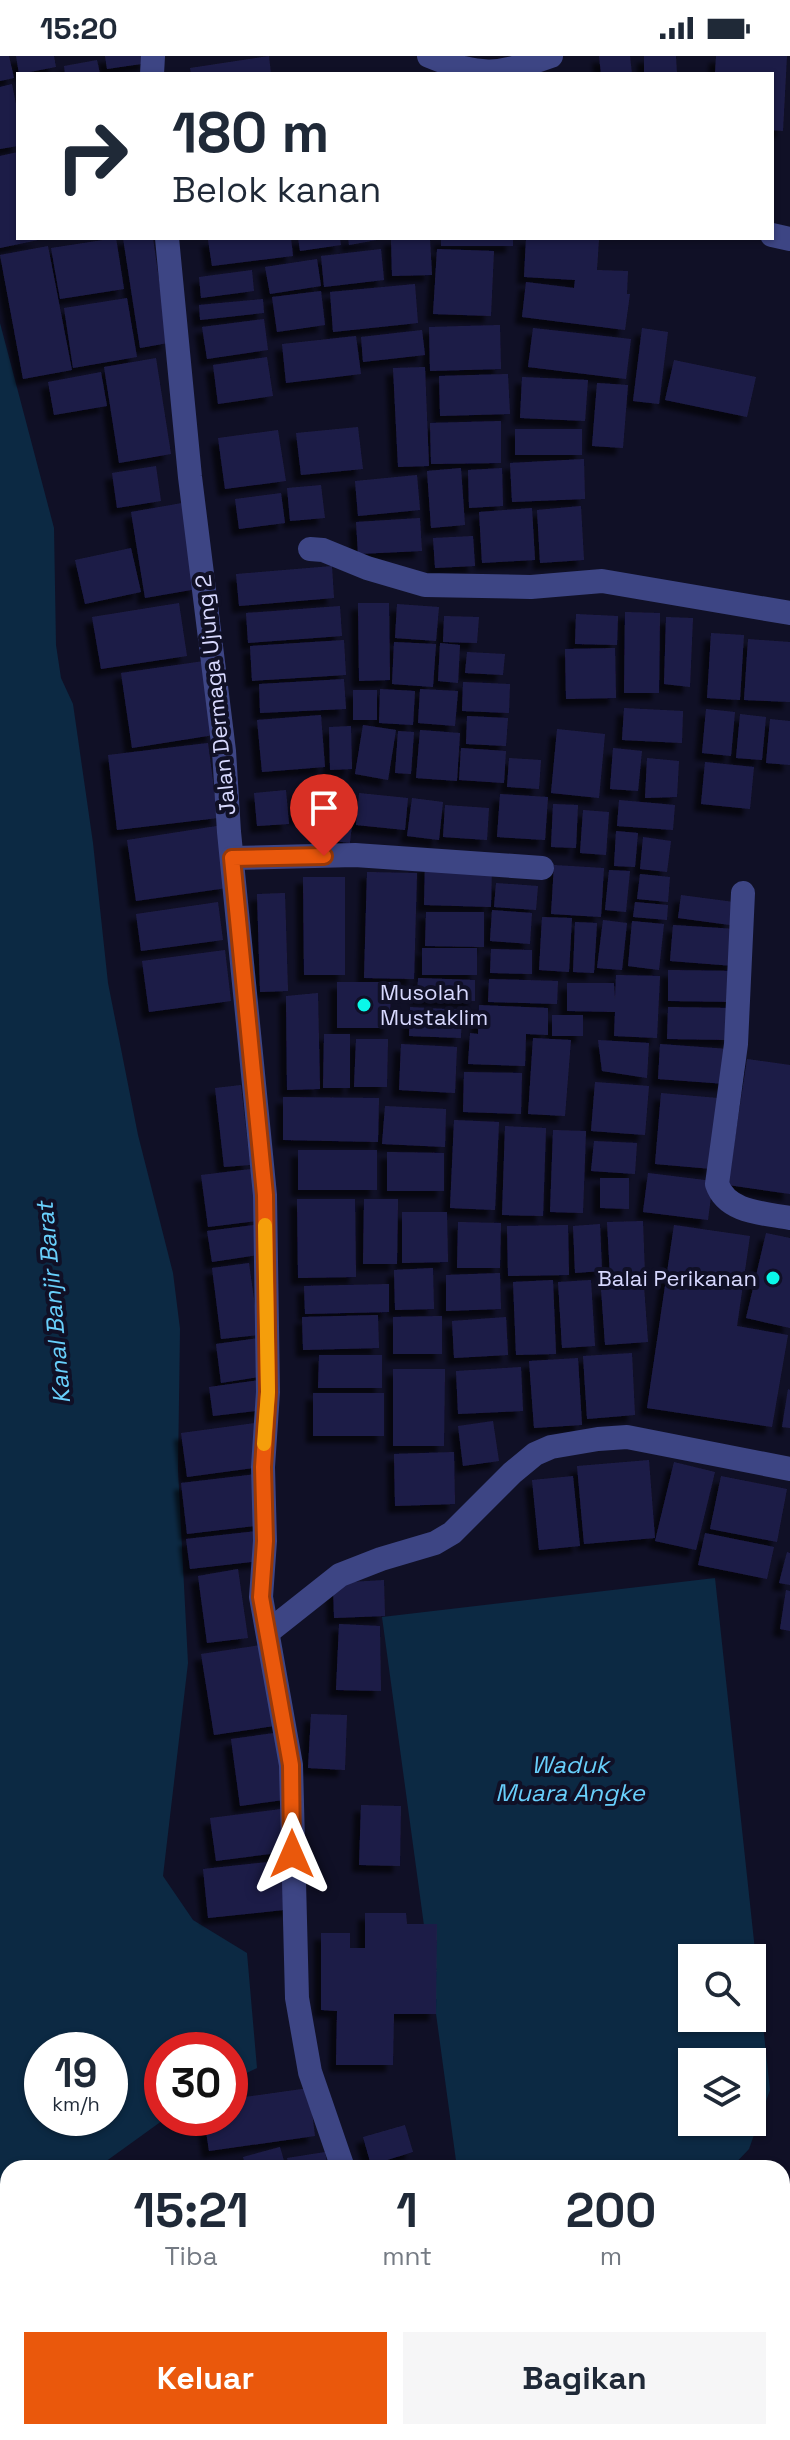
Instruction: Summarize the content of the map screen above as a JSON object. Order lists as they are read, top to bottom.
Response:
{
  "streets": {
    "street": ["Jalan Dermaga Ujung 2"]
  },
  "water": ["Kanal Banjir Barat", "Waduk Muara Angke"],
  "places": ["Musolah Mustaklim", "Balai Perikanan"],
  "page": {
    "status": "15:20",
    "turn": ["180 m", "Belok kanan"],
    "speed": "19 km/h",
    "limit": "30",
    "eta": [
      "15:21",
      "Tiba",
      "1",
      "mnt",
      "200",
      "m"
    ],
    "buttons": ["Keluar", "Bagikan"]
  }
}
